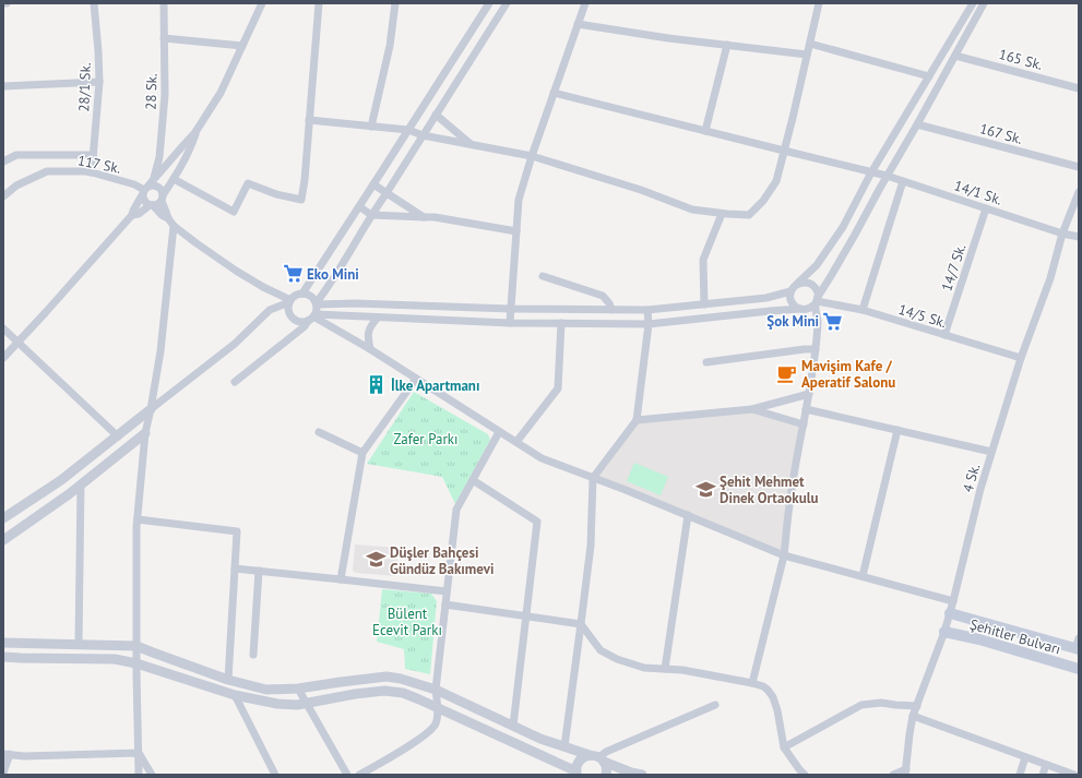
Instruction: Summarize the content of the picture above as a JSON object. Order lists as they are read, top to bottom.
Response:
{
  "streets": {
    "main road": ["Şehitler Bulvarı"],
    "street": [
      "165 Sk.",
      "28/1 Sk.",
      "28 Sk.",
      "167 Sk.",
      "117 Sk.",
      "14/1 Sk.",
      "14/7 Sk.",
      "14/5 Sk.",
      "4 Sk."
    ]
  },
  "crossings": [
    ["28/1 Sk.", "117 Sk."],
    ["28 Sk.", "117 Sk."],
    ["14/1 Sk.", "14/7 Sk."],
    ["14/1 Sk.", "4 Sk."],
    ["14/7 Sk.", "14/5 Sk."],
    ["14/5 Sk.", "4 Sk."],
    ["4 Sk.", "Şehitler Bulvarı"]
  ],
  "parks": ["Zafer Parkı", "Bülent Ecevit Parkı"],
  "places": {
    "supermarket": ["Eko Mini", "Şok Mini"],
    "cafe": ["Mavişim Kafe / Aperatif Salonu"],
    "building": ["İlke Apartmanı"],
    "school or university": ["Şehit Mehmet Dinek Ortaokulu", "Düşler Bahçesi Gündüz Bakımevi"]
  }
}
